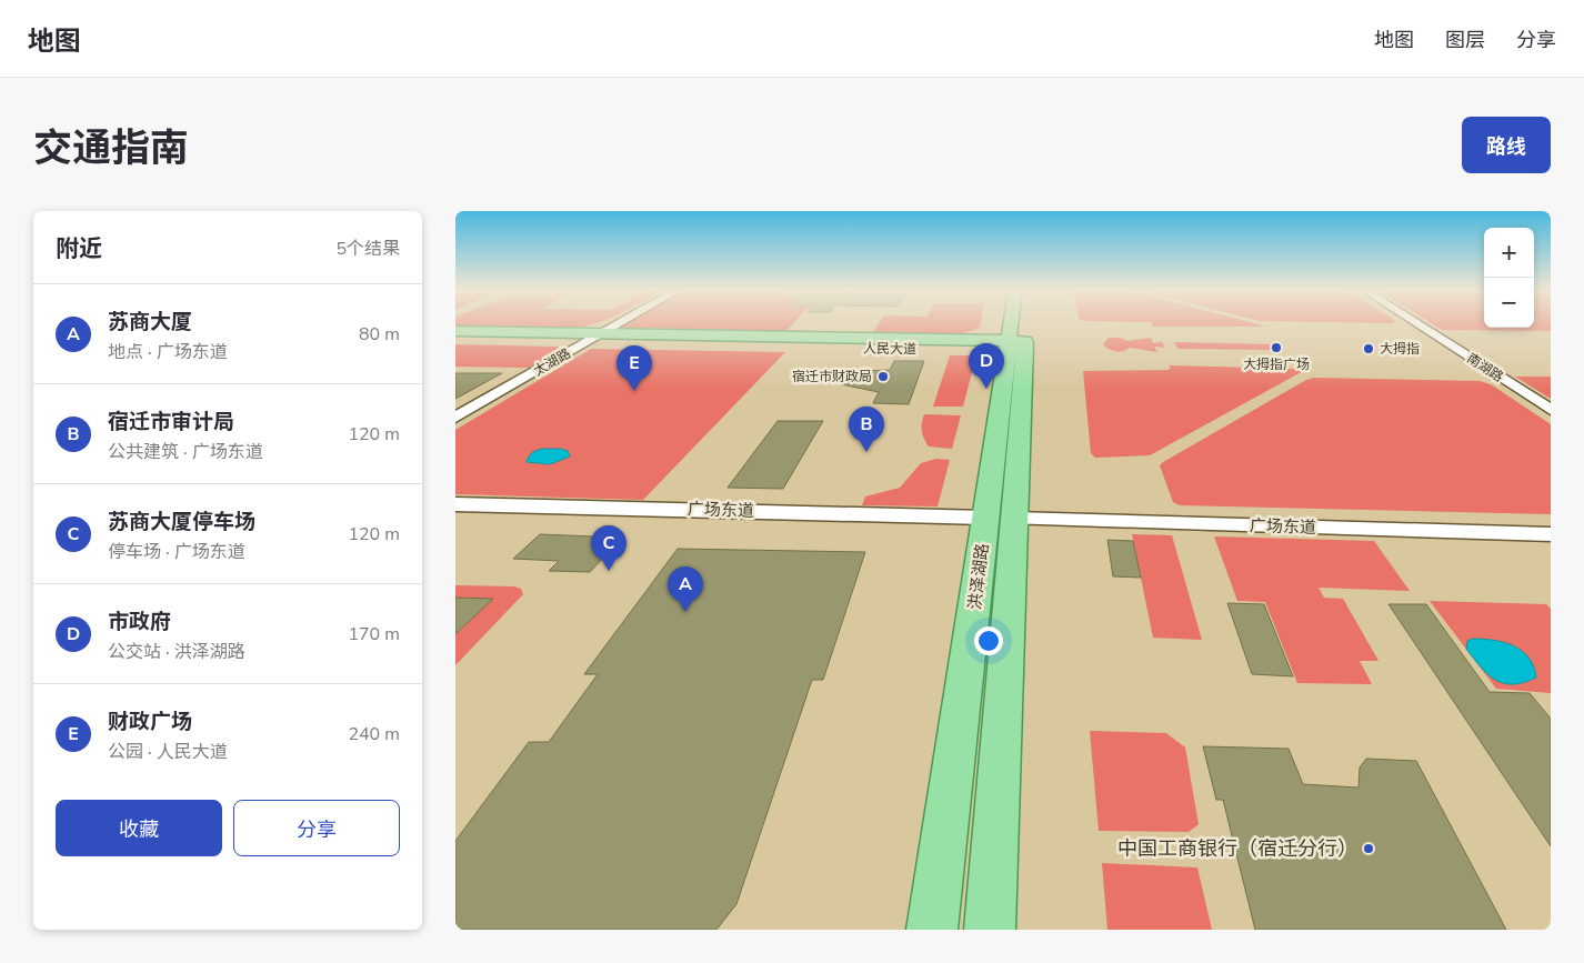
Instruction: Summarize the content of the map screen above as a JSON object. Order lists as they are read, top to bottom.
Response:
{
  "streets": {
    "main road": ["人民大道", "洪泽湖路"],
    "street": ["太湖路", "南湖路", "广场东道"]
  },
  "crossings": [
    ["人民大道", "太湖路"],
    ["人民大道", "洪泽湖路"],
    ["广场东道", "洪泽湖路"]
  ],
  "places": [
    "大拇指广场",
    "大拇指",
    "宿迁市财政局",
    "中国工商银行（宿迁分行）"
  ],
  "page": {
    "header": "地图",
    "nav": ["地图", "图层", "分享"],
    "title": "交通指南",
    "buttons": [
      "路线",
      ["收藏", "分享"]
    ],
    "heading": ["附近", "5个结果"],
    "map_buttons": ["+", "−"],
    "list": [
      {
        "mark": "A",
        "name": "苏商大厦",
        "note": "地点 · 广场东道",
        "value": "80 m"
      },
      {
        "mark": "B",
        "name": "宿迁市审计局",
        "note": "公共建筑 · 广场东道",
        "value": "120 m"
      },
      {
        "mark": "C",
        "name": "苏商大厦停车场",
        "note": "停车场 · 广场东道",
        "value": "120 m"
      },
      {
        "mark": "D",
        "name": "市政府",
        "note": "公交站 · 洪泽湖路",
        "value": "170 m"
      },
      {
        "mark": "E",
        "name": "财政广场",
        "note": "公园 · 人民大道",
        "value": "240 m"
      }
    ],
    "pins": [
      "D",
      "E",
      "B",
      "C",
      "A"
    ]
  }
}
